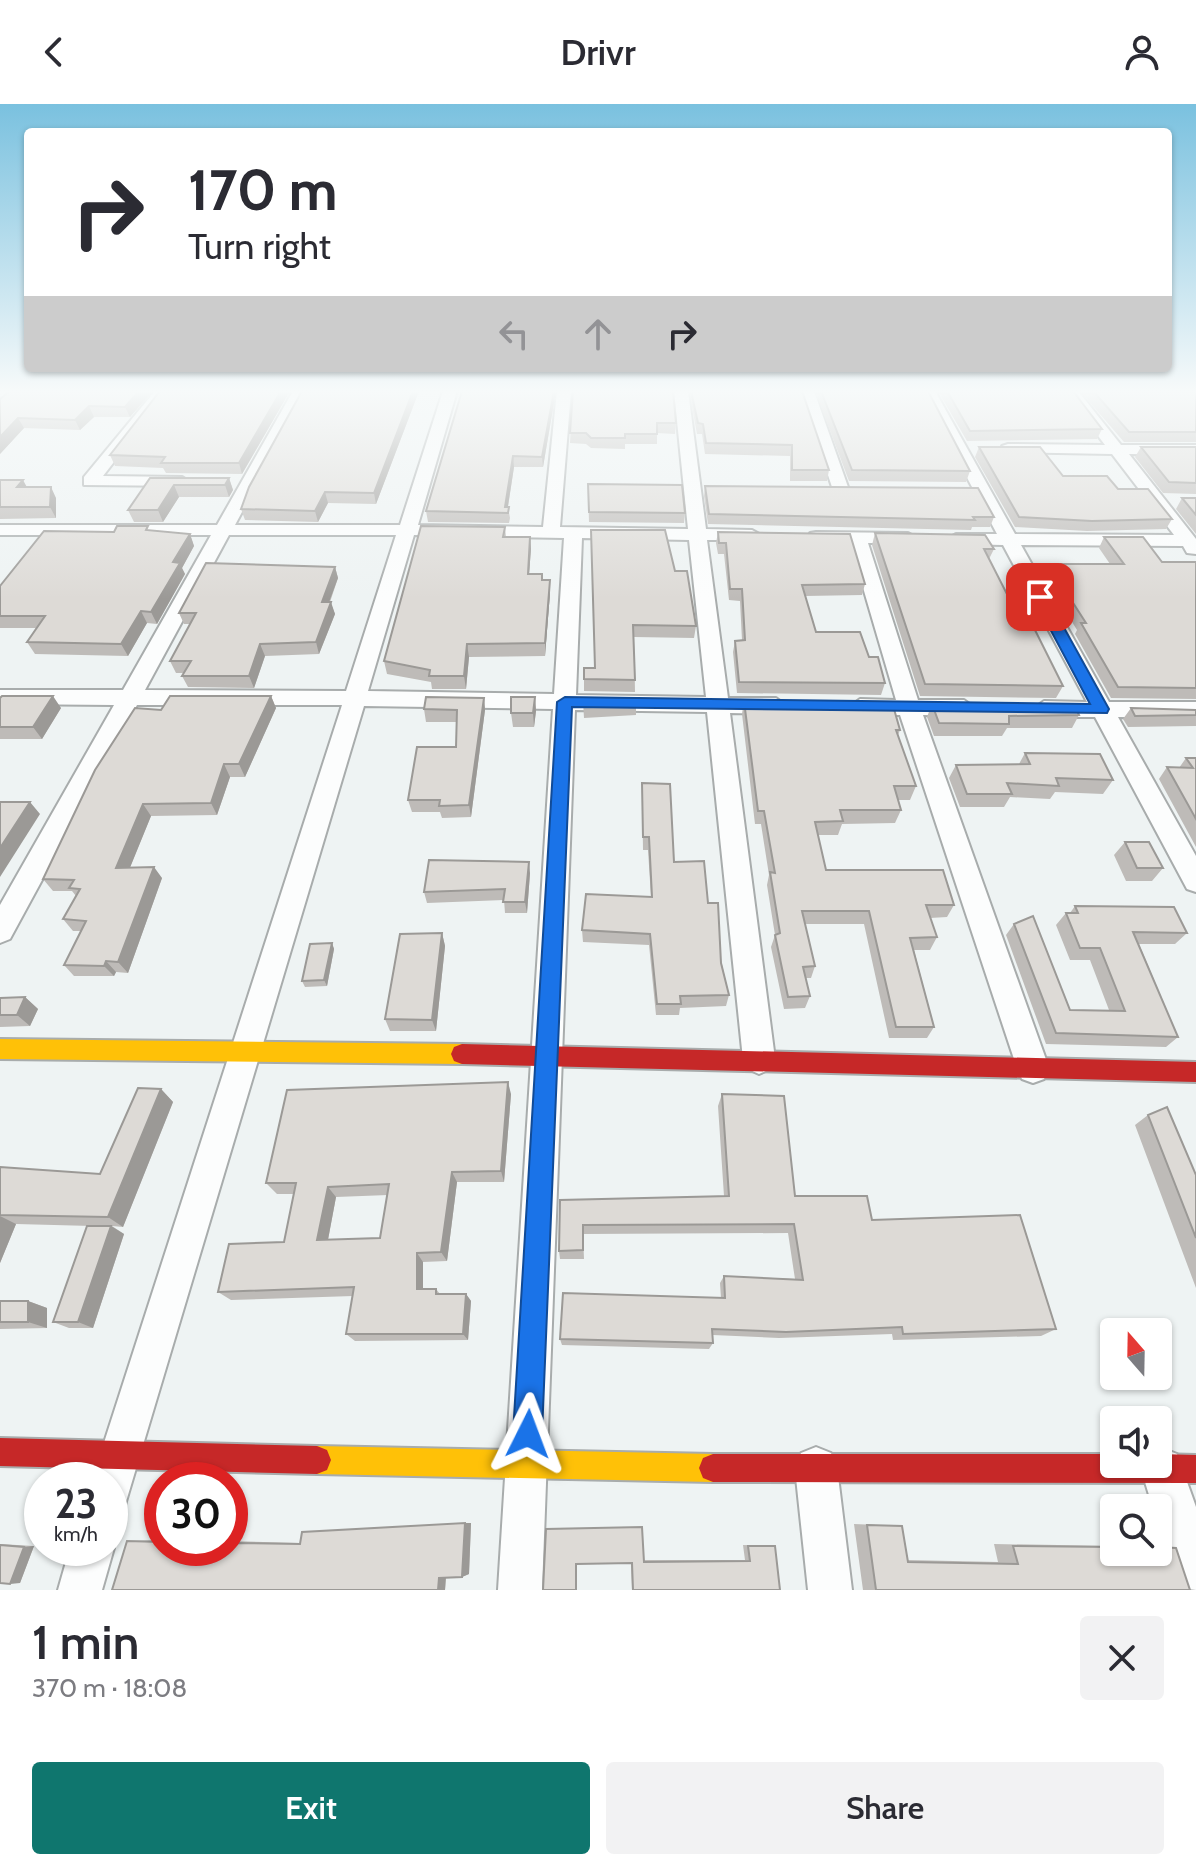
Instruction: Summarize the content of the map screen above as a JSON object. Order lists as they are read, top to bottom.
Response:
{
  "north": "top",
  "page": {
    "header": "Drivr",
    "turn": ["170 m", "Turn right"],
    "speed": "23 km/h",
    "limit": "30",
    "heading": ["1 min", "370 m · 18:08"],
    "buttons": ["Exit", "Share"]
  }
}
